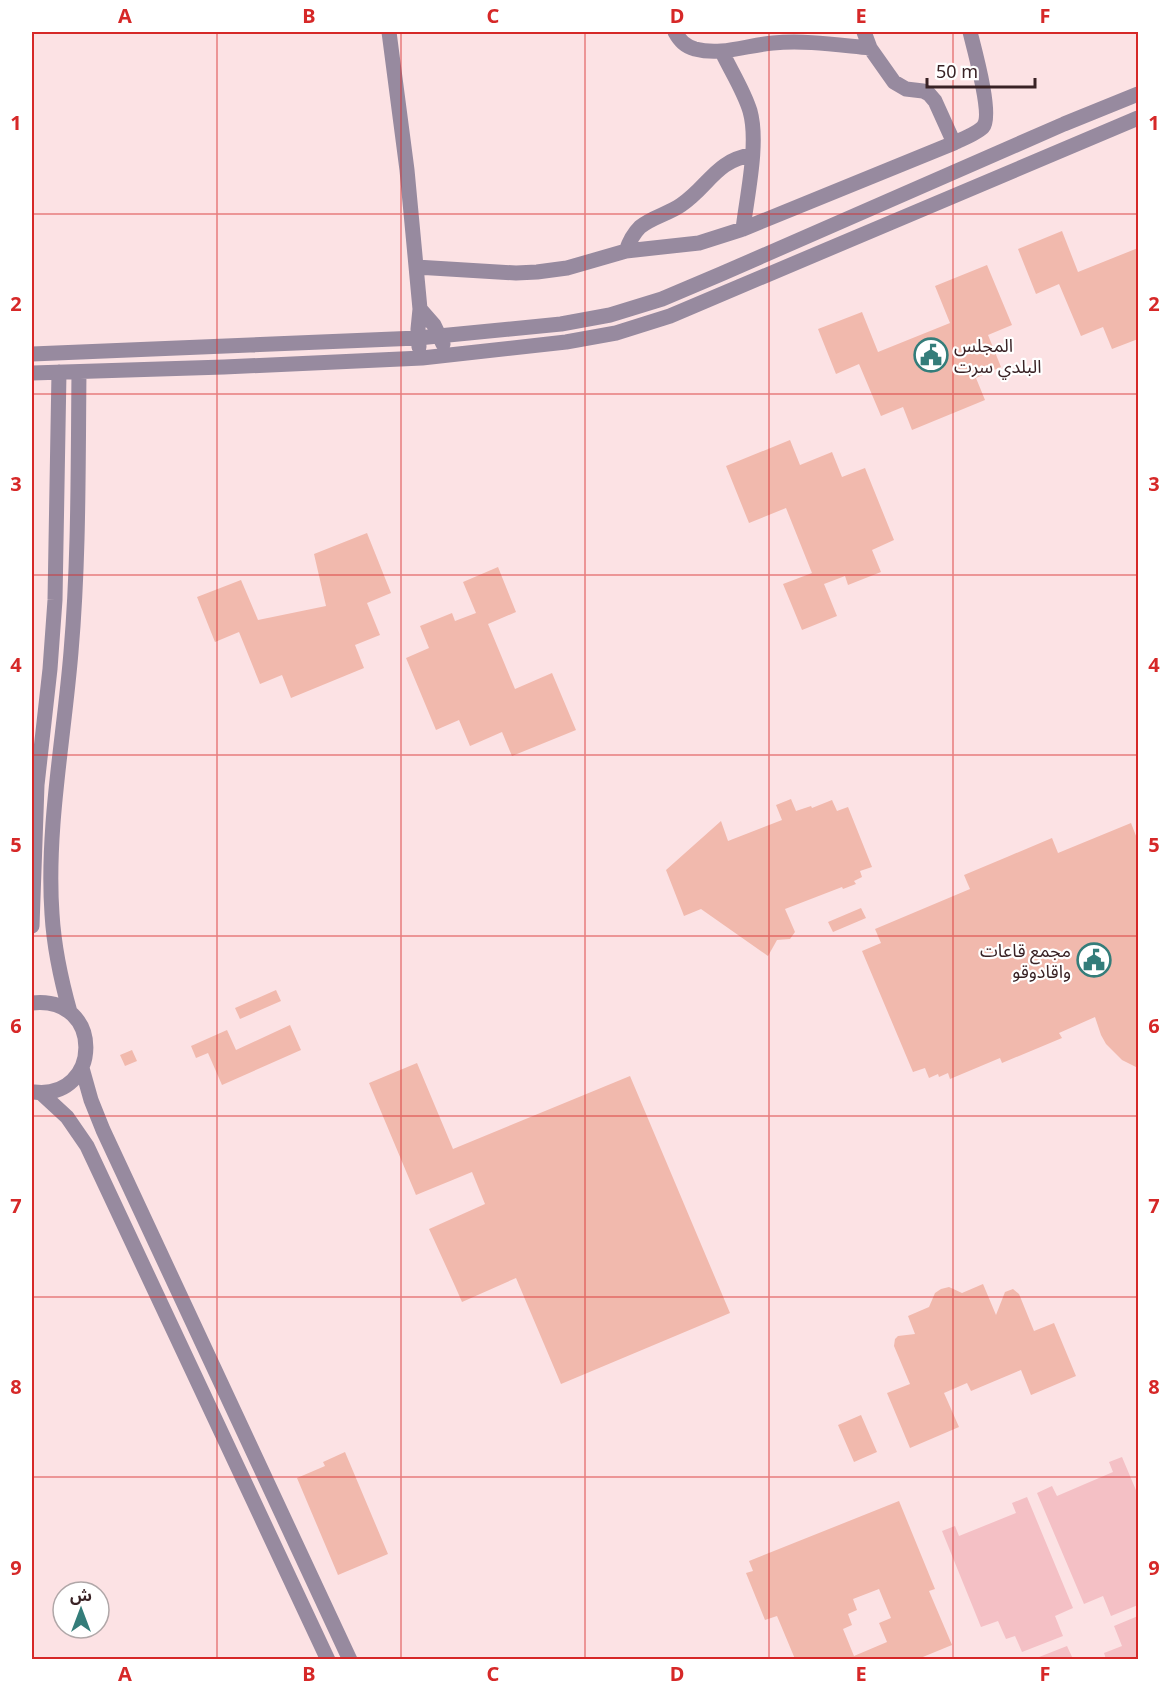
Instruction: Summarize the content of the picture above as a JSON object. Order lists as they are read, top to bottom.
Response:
{
  "places": {
    "public building": ["المجلس البلدي سرت", "مجمع قاعات واقادوقو"]
  },
  "scale_bar": "50 m",
  "north": "top",
  "grid": {
    "columns": [
      "A",
      "B",
      "C",
      "D",
      "E",
      "F"
    ],
    "rows": [
      "1",
      "2",
      "3",
      "4",
      "5",
      "6",
      "7",
      "8",
      "9"
    ]
  }
}
